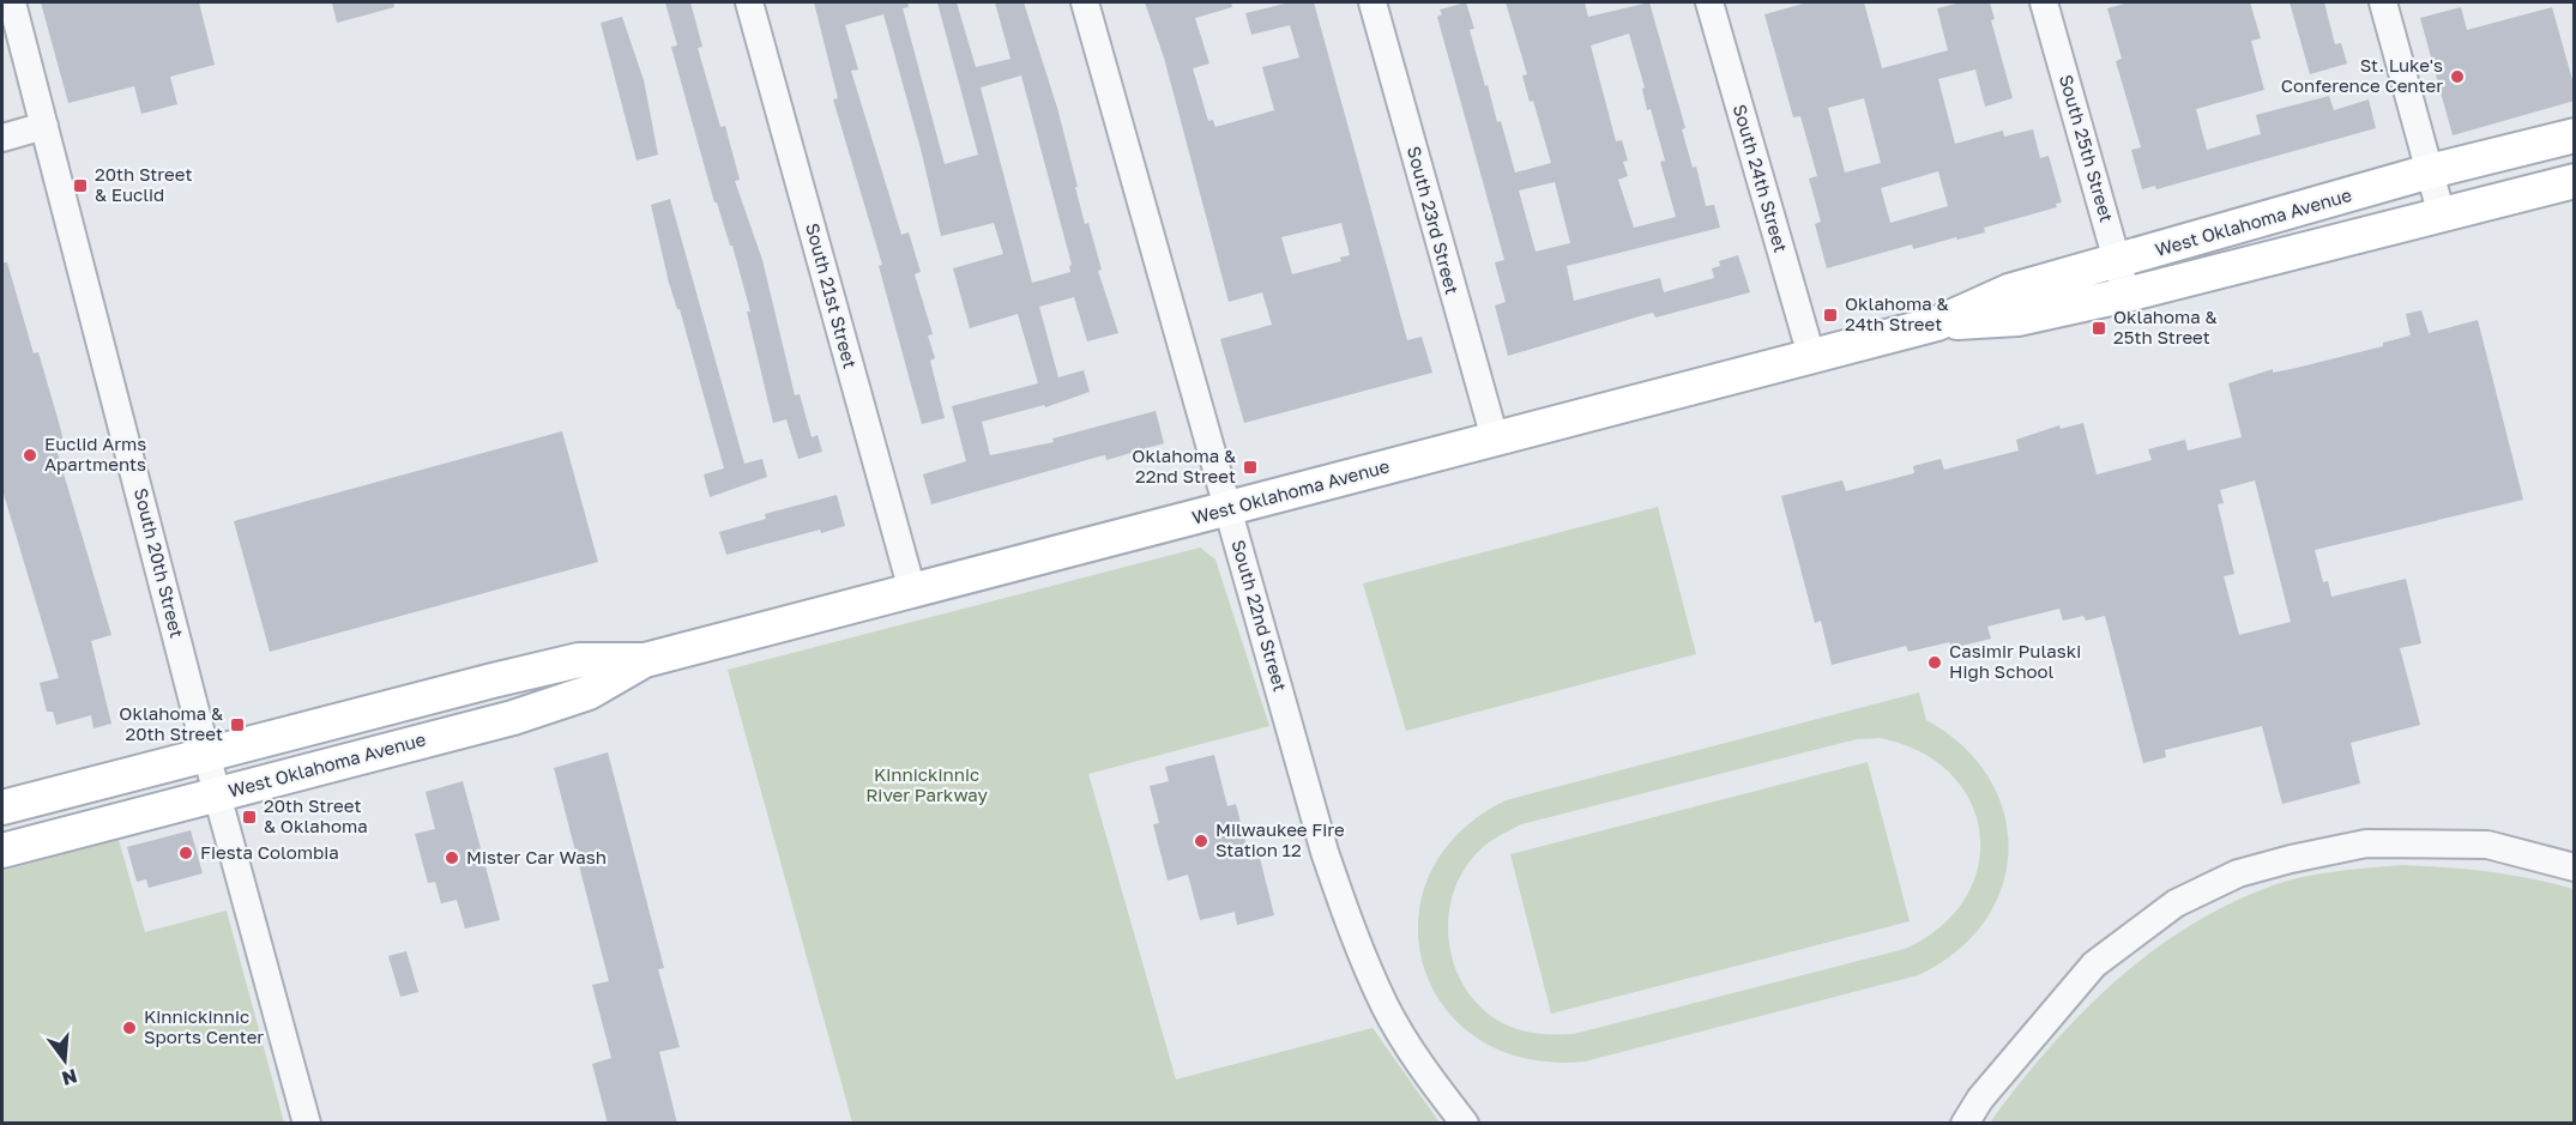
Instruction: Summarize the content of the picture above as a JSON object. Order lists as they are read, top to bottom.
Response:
{
  "streets": {
    "main road": ["West Oklahoma Avenue"],
    "street": [
      "South 25th Street",
      "South 24th Street",
      "South 23rd Street",
      "South 21st Street",
      "South 20th Street",
      "South 22nd Street"
    ]
  },
  "crossings": [
    ["South 25th Street", "West Oklahoma Avenue"],
    ["South 24th Street", "West Oklahoma Avenue"],
    ["South 23rd Street", "West Oklahoma Avenue"],
    ["West Oklahoma Avenue", "South 21st Street"],
    ["West Oklahoma Avenue", "South 20th Street"],
    ["West Oklahoma Avenue", "South 22nd Street"]
  ],
  "parks": ["Kinnickinnic River Parkway"],
  "places": {
    "other": [
      "St. Luke's Conference Center",
      "Euclid Arms Apartments",
      "Casimir Pulaski High School",
      "Milwaukee Fire Station 12",
      "Fiesta Colombia",
      "Mister Car Wash",
      "Kinnickinnic Sports Center"
    ],
    "transit": [
      "20th Street & Euclid",
      "Oklahoma & 24th Street",
      "Oklahoma & 25th Street",
      "Oklahoma & 22nd Street",
      "Oklahoma & 20th Street",
      "20th Street & Oklahoma"
    ]
  },
  "north": "bottom"
}
